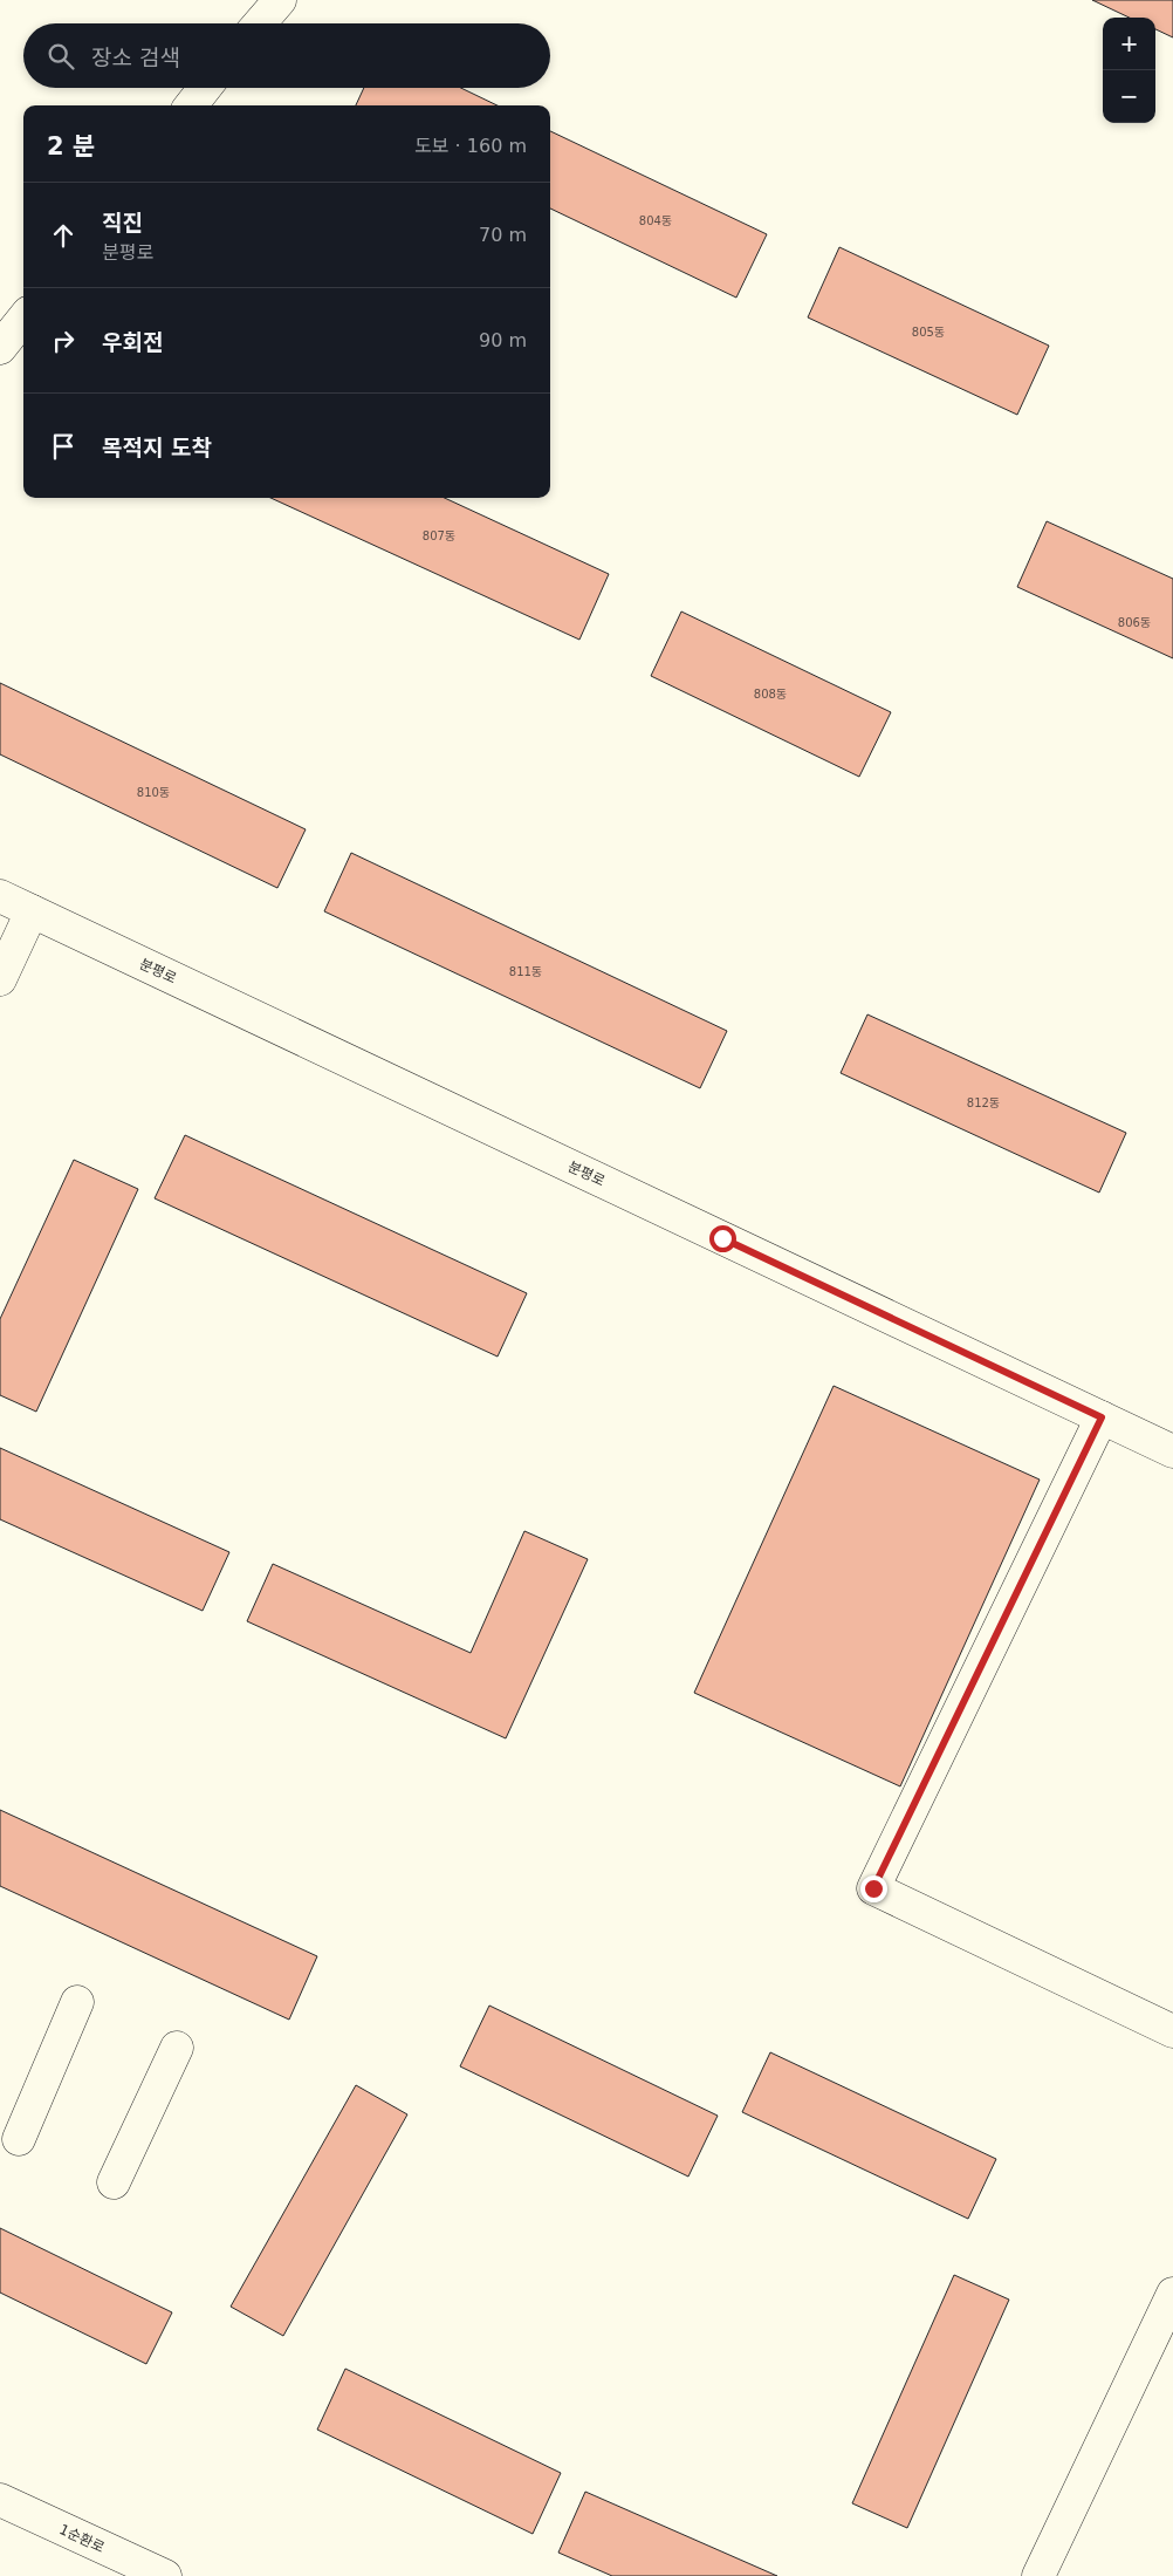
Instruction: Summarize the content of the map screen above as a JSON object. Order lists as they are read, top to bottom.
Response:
{
  "streets": {
    "street": ["분평로", "1순환로"]
  },
  "house_numbers": [
    "804동",
    "805동",
    "807동",
    "806동",
    "808동",
    "810동",
    "811동",
    "812동"
  ],
  "page": {
    "map_buttons": ["+", "−"],
    "search": "장소 검색",
    "heading": ["2 분", "도보 · 160 m"],
    "list": [
      ["직진", "분평로", "70 m"],
      ["우회전", "90 m"],
      "목적지 도착"
    ]
  }
}
